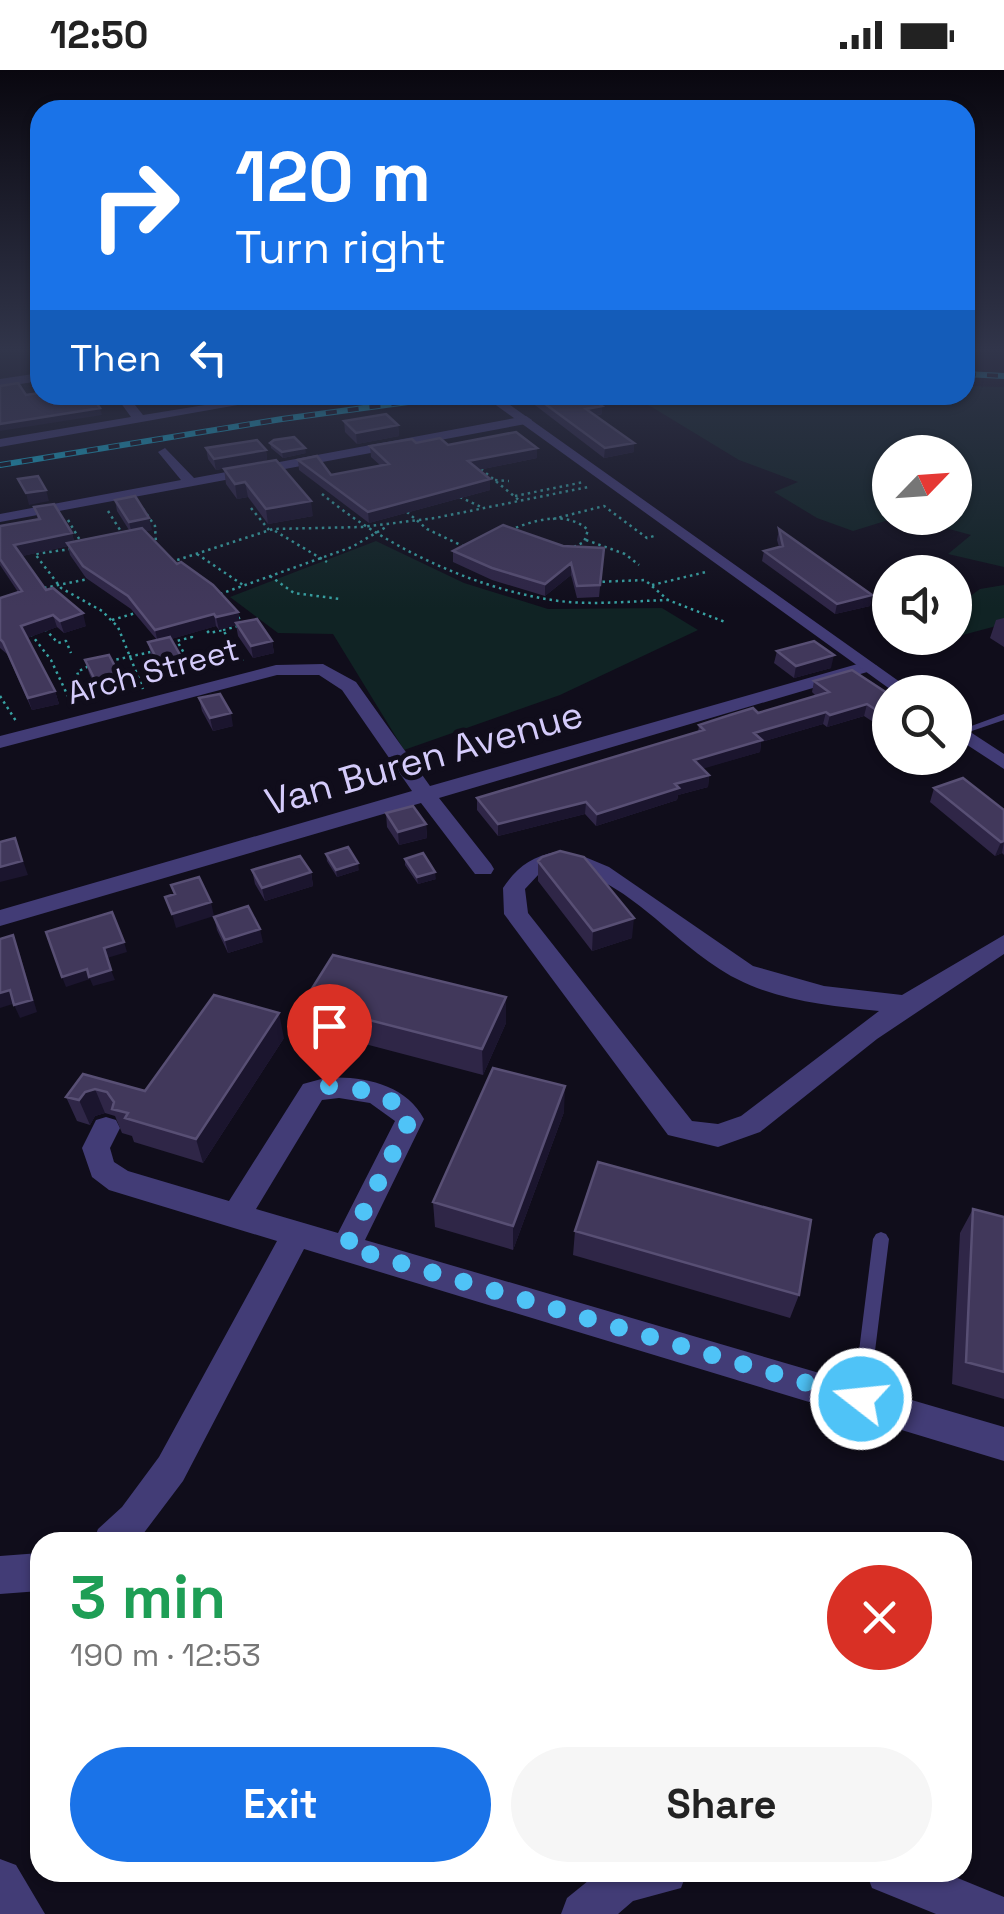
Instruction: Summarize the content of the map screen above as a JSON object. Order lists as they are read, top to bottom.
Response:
{
  "streets": {
    "street": ["Arch Street", "Van Buren Avenue"]
  },
  "crossings": [
    ["Arch Street", "Van Buren Avenue"]
  ],
  "north": "top right",
  "page": {
    "status": "12:50",
    "turn": ["120 m", "Turn right"],
    "then": "Then",
    "heading": ["3 min", "190 m · 12:53"],
    "buttons": ["Exit", "Share"]
  }
}
